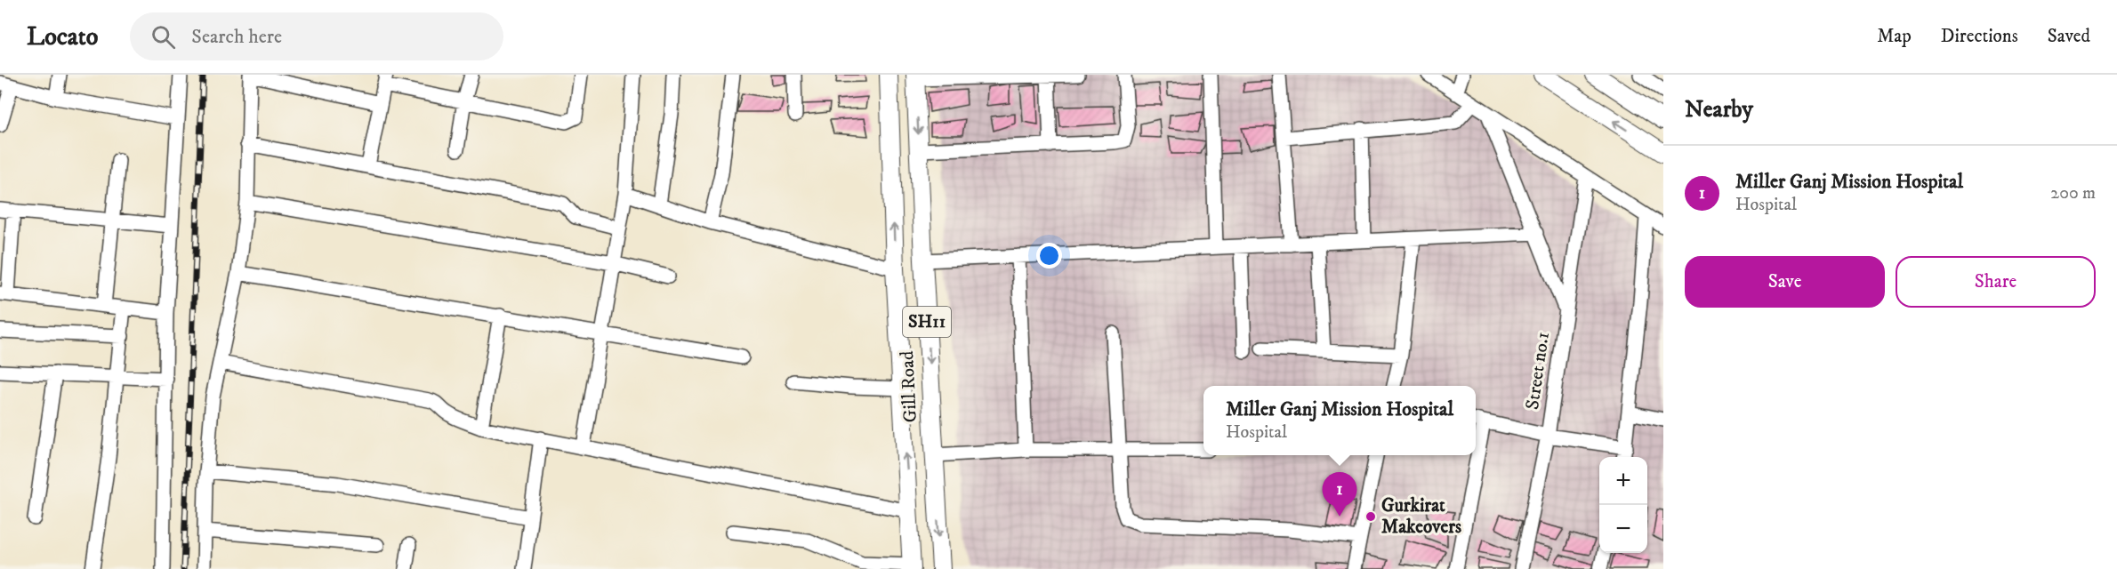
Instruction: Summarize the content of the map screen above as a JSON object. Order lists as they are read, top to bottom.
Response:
{
  "streets": {
    "main road": ["SH11", "Gill Road"],
    "street": ["Street no.1"]
  },
  "places": ["Gurkirat Makeovers"],
  "page": {
    "header": "Locato",
    "search": "Search here",
    "nav": ["Map", "Directions", "Saved"],
    "heading": "Nearby",
    "list": [
      {
        "mark": "1",
        "name": "Miller Ganj Mission Hospital",
        "note": "Hospital",
        "value": "200 m"
      }
    ],
    "buttons": ["Save", "Share"],
    "popup": ["Miller Ganj Mission Hospital", "Hospital"],
    "map_buttons": ["+", "−"],
    "pins": "1"
  }
}
